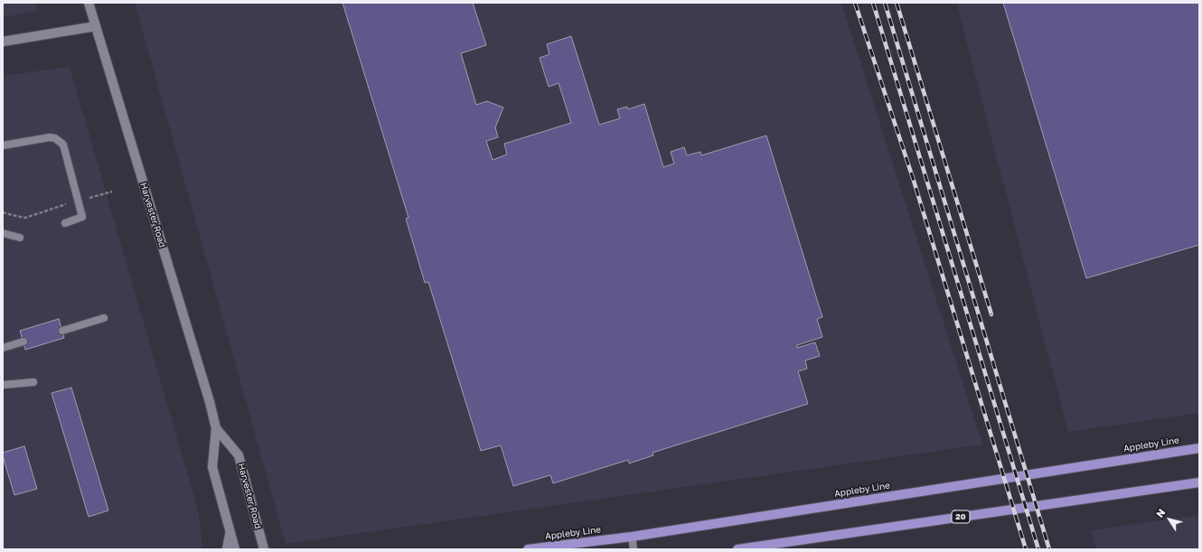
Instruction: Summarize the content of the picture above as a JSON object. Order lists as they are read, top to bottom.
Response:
{
  "streets": {
    "main road": ["Harvester Road", "Appleby Line", "20"]
  },
  "north": "top left"
}
